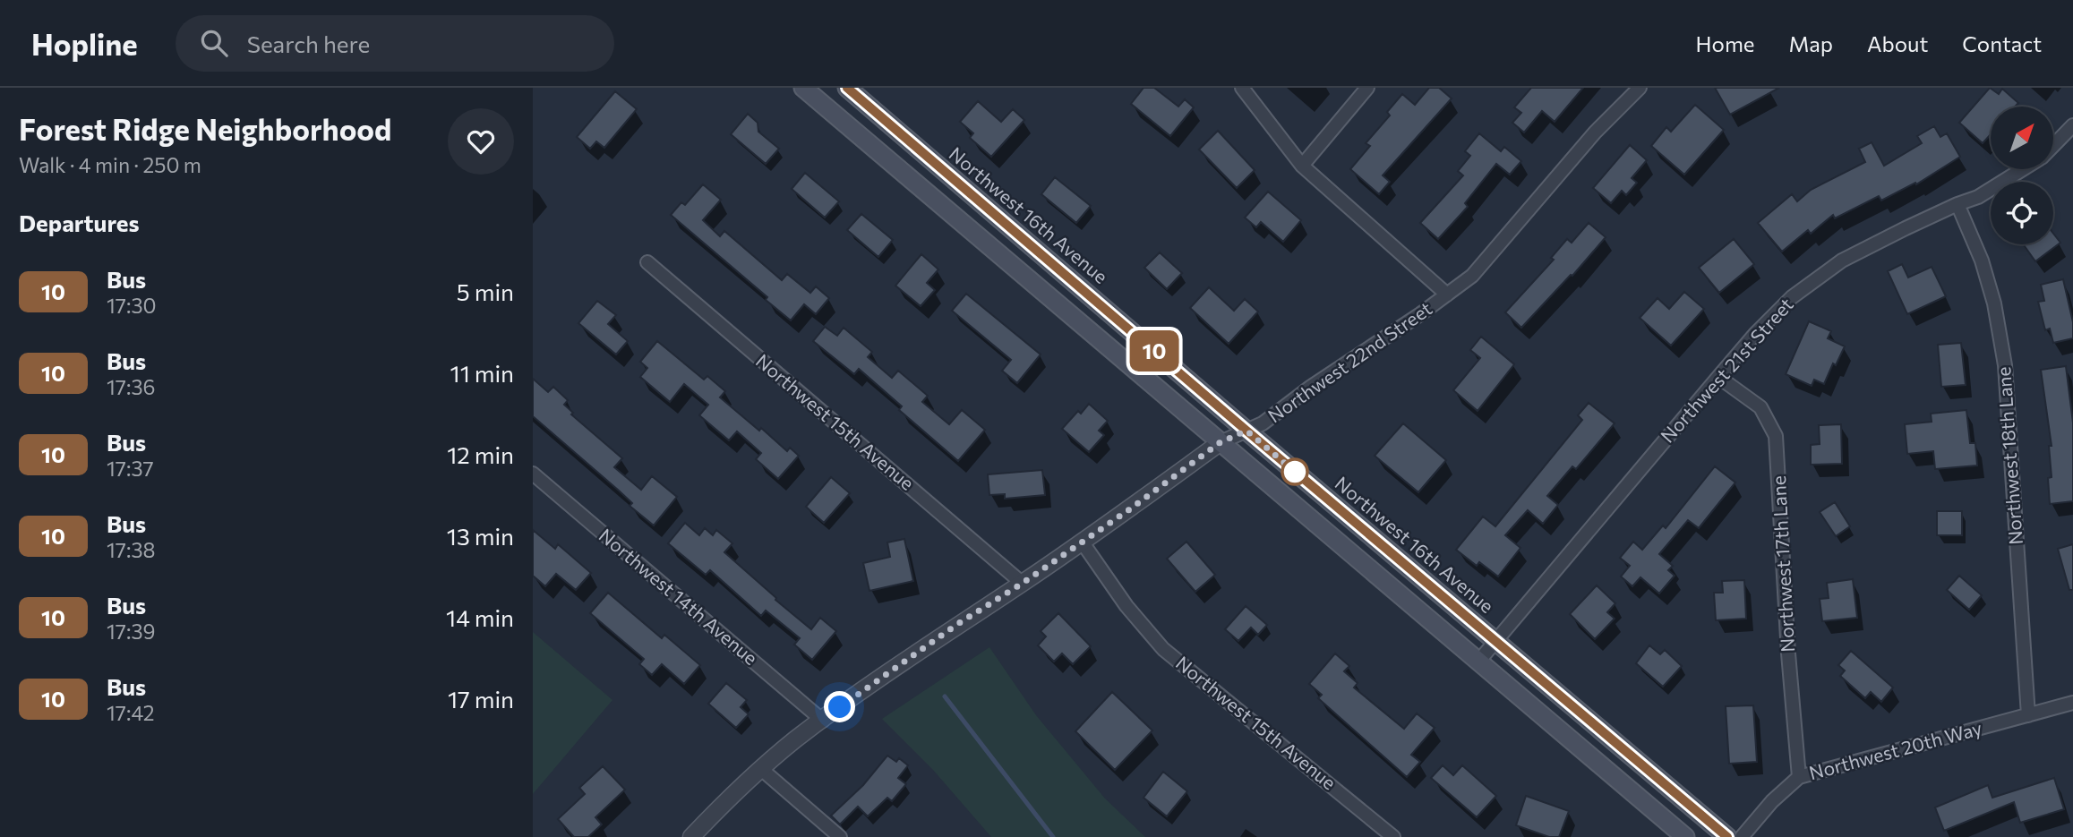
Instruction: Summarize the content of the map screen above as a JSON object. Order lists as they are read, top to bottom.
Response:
{
  "streets": {
    "main road": ["Northwest 16th Avenue"],
    "street": [
      "Northwest 22nd Street",
      "Northwest 21st Street",
      "Northwest 15th Avenue",
      "Northwest 18th Lane",
      "Northwest 17th Lane",
      "Northwest 14th Avenue",
      "Northwest 20th Way"
    ]
  },
  "crossings": [
    ["Northwest 16th Avenue", "Northwest 22nd Street"],
    ["Northwest 16th Avenue", "Northwest 21st Street"],
    ["Northwest 22nd Street", "Northwest 15th Avenue"],
    ["Northwest 22nd Street", "Northwest 14th Avenue"],
    ["Northwest 21st Street", "Northwest 18th Lane"],
    ["Northwest 21st Street", "Northwest 17th Lane"],
    ["Northwest 18th Lane", "Northwest 20th Way"],
    ["Northwest 17th Lane", "Northwest 20th Way"]
  ],
  "lines": ["bus line 10"],
  "north": "top right",
  "page": {
    "header": "Hopline",
    "search": "Search here",
    "nav": [
      "Home",
      "Map",
      "About",
      "Contact"
    ],
    "heading": [
      ["Forest Ridge Neighborhood", "Walk · 4 min · 250 m"],
      "Departures"
    ],
    "on_map": "10",
    "list": [
      {
        "mark": "10",
        "name": "Bus",
        "note": "17:30",
        "value": "5 min"
      },
      {
        "mark": "10",
        "name": "Bus",
        "note": "17:36",
        "value": "11 min"
      },
      {
        "mark": "10",
        "name": "Bus",
        "note": "17:37",
        "value": "12 min"
      },
      {
        "mark": "10",
        "name": "Bus",
        "note": "17:38",
        "value": "13 min"
      },
      {
        "mark": "10",
        "name": "Bus",
        "note": "17:39",
        "value": "14 min"
      },
      {
        "mark": "10",
        "name": "Bus",
        "note": "17:42",
        "value": "17 min"
      }
    ]
  }
}
